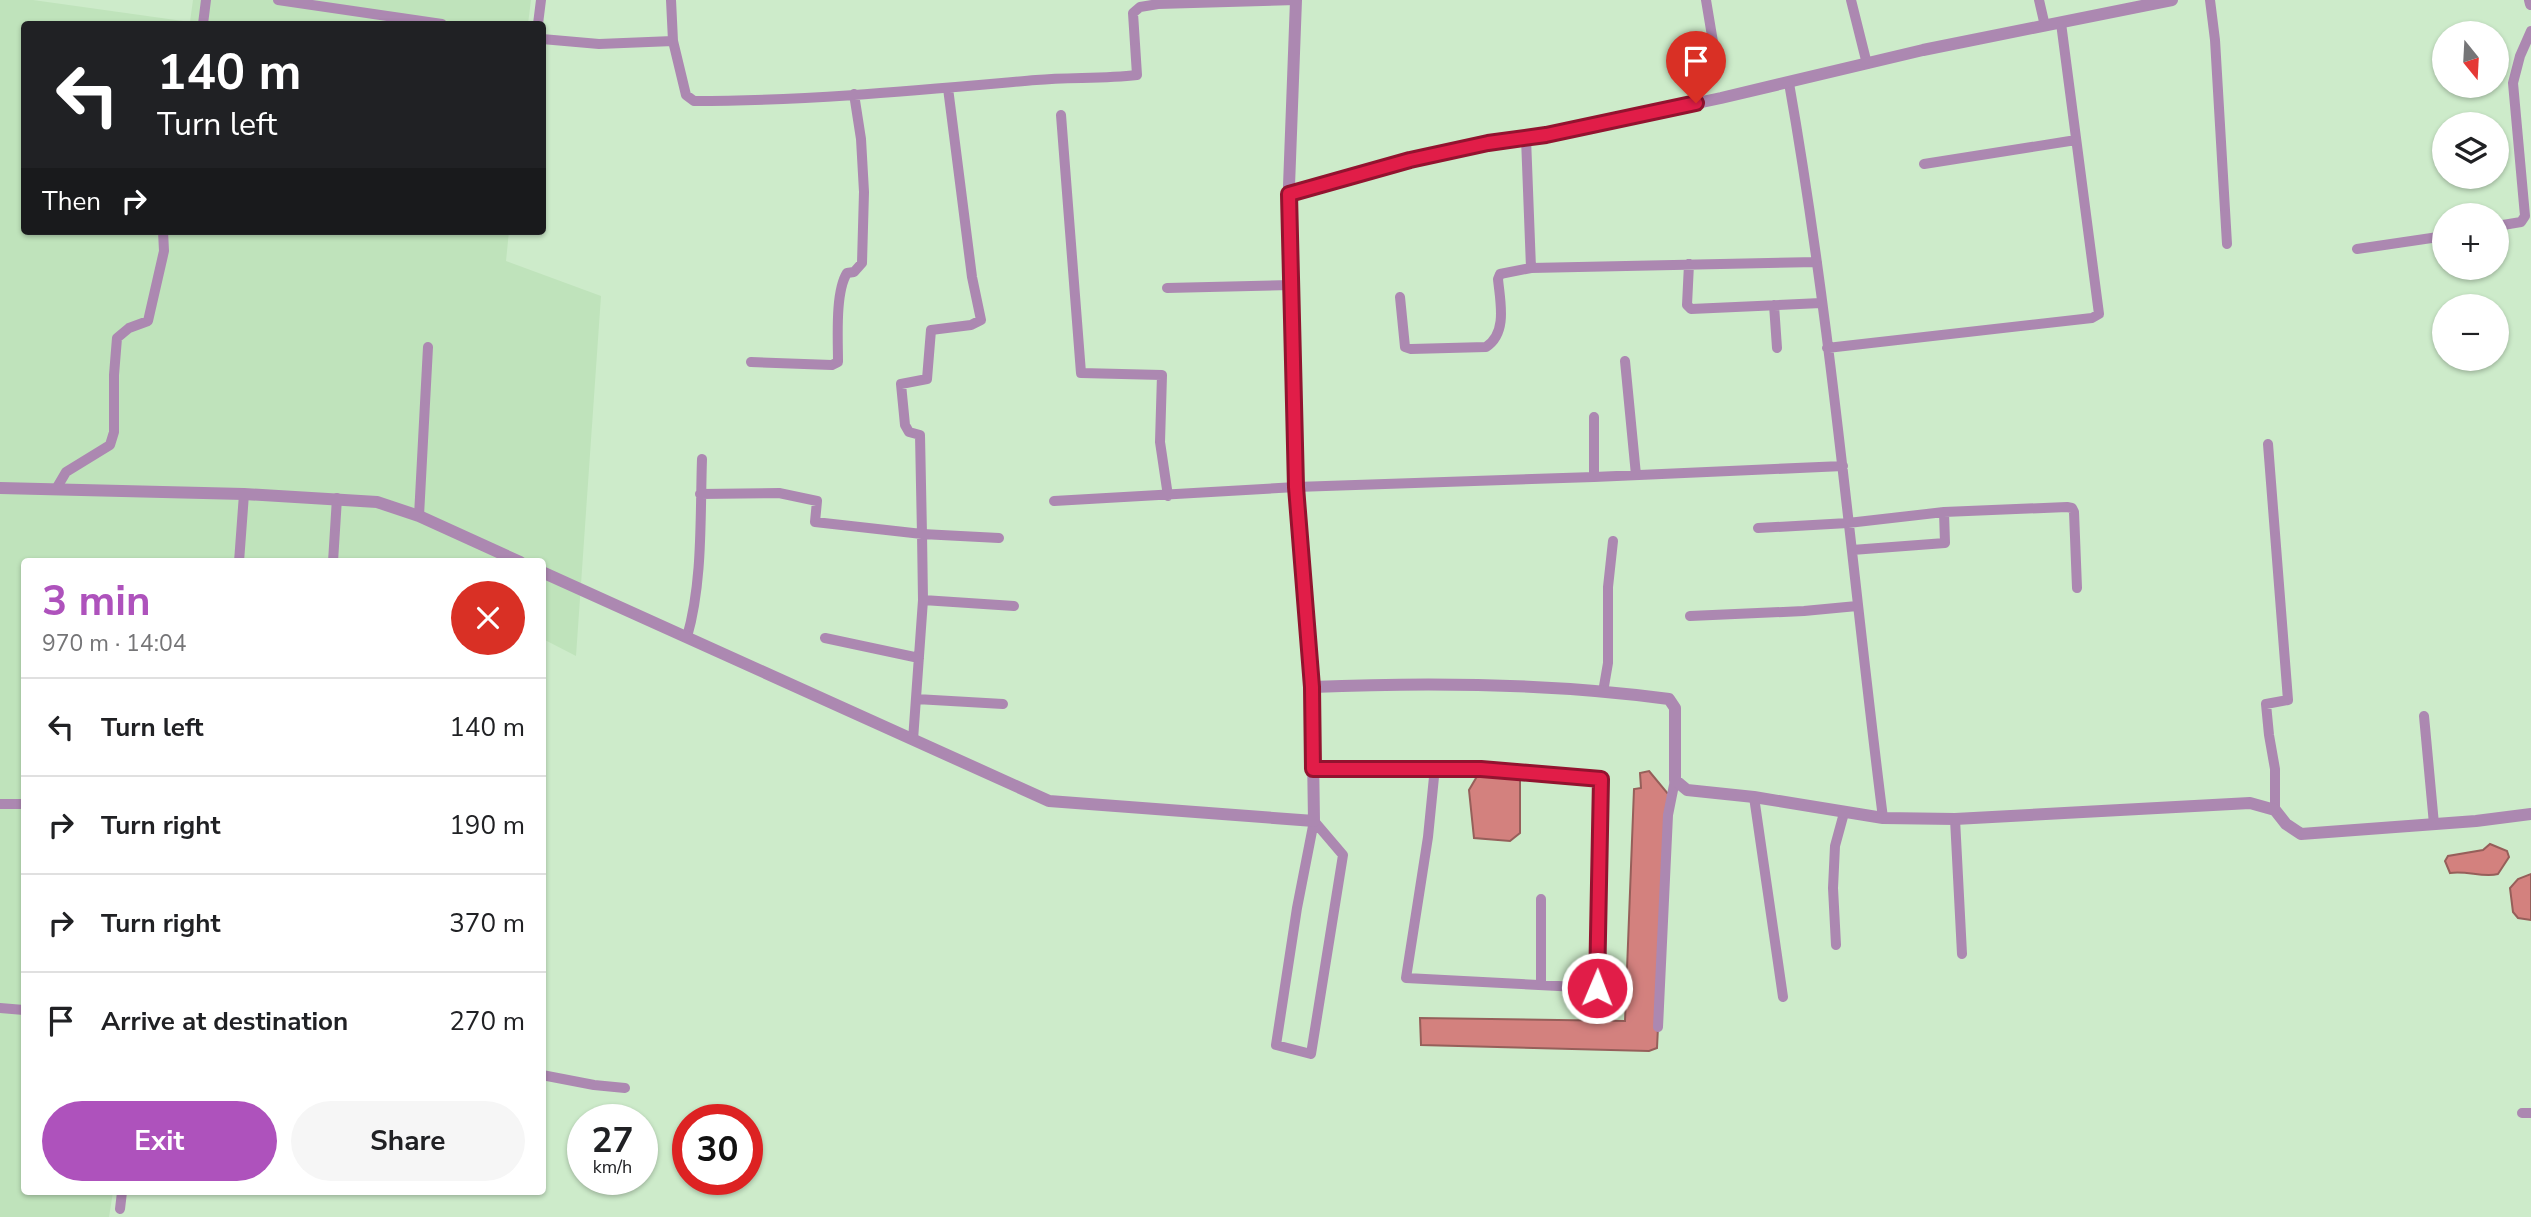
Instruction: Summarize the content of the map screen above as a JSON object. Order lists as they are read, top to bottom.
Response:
{
  "north": "bottom",
  "page": {
    "map_buttons": ["+", "−"],
    "turn": ["140 m", "Turn left"],
    "then": "Then",
    "heading": ["3 min", "970 m · 14:04"],
    "list": [
      {
        "name": "Turn left",
        "value": "140 m"
      },
      {
        "name": "Turn right",
        "value": "190 m"
      },
      {
        "name": "Turn right",
        "value": "370 m"
      },
      {
        "name": "Arrive at destination",
        "value": "270 m"
      }
    ],
    "buttons": ["Exit", "Share"],
    "speed": "27 km/h",
    "limit": "30"
  }
}
